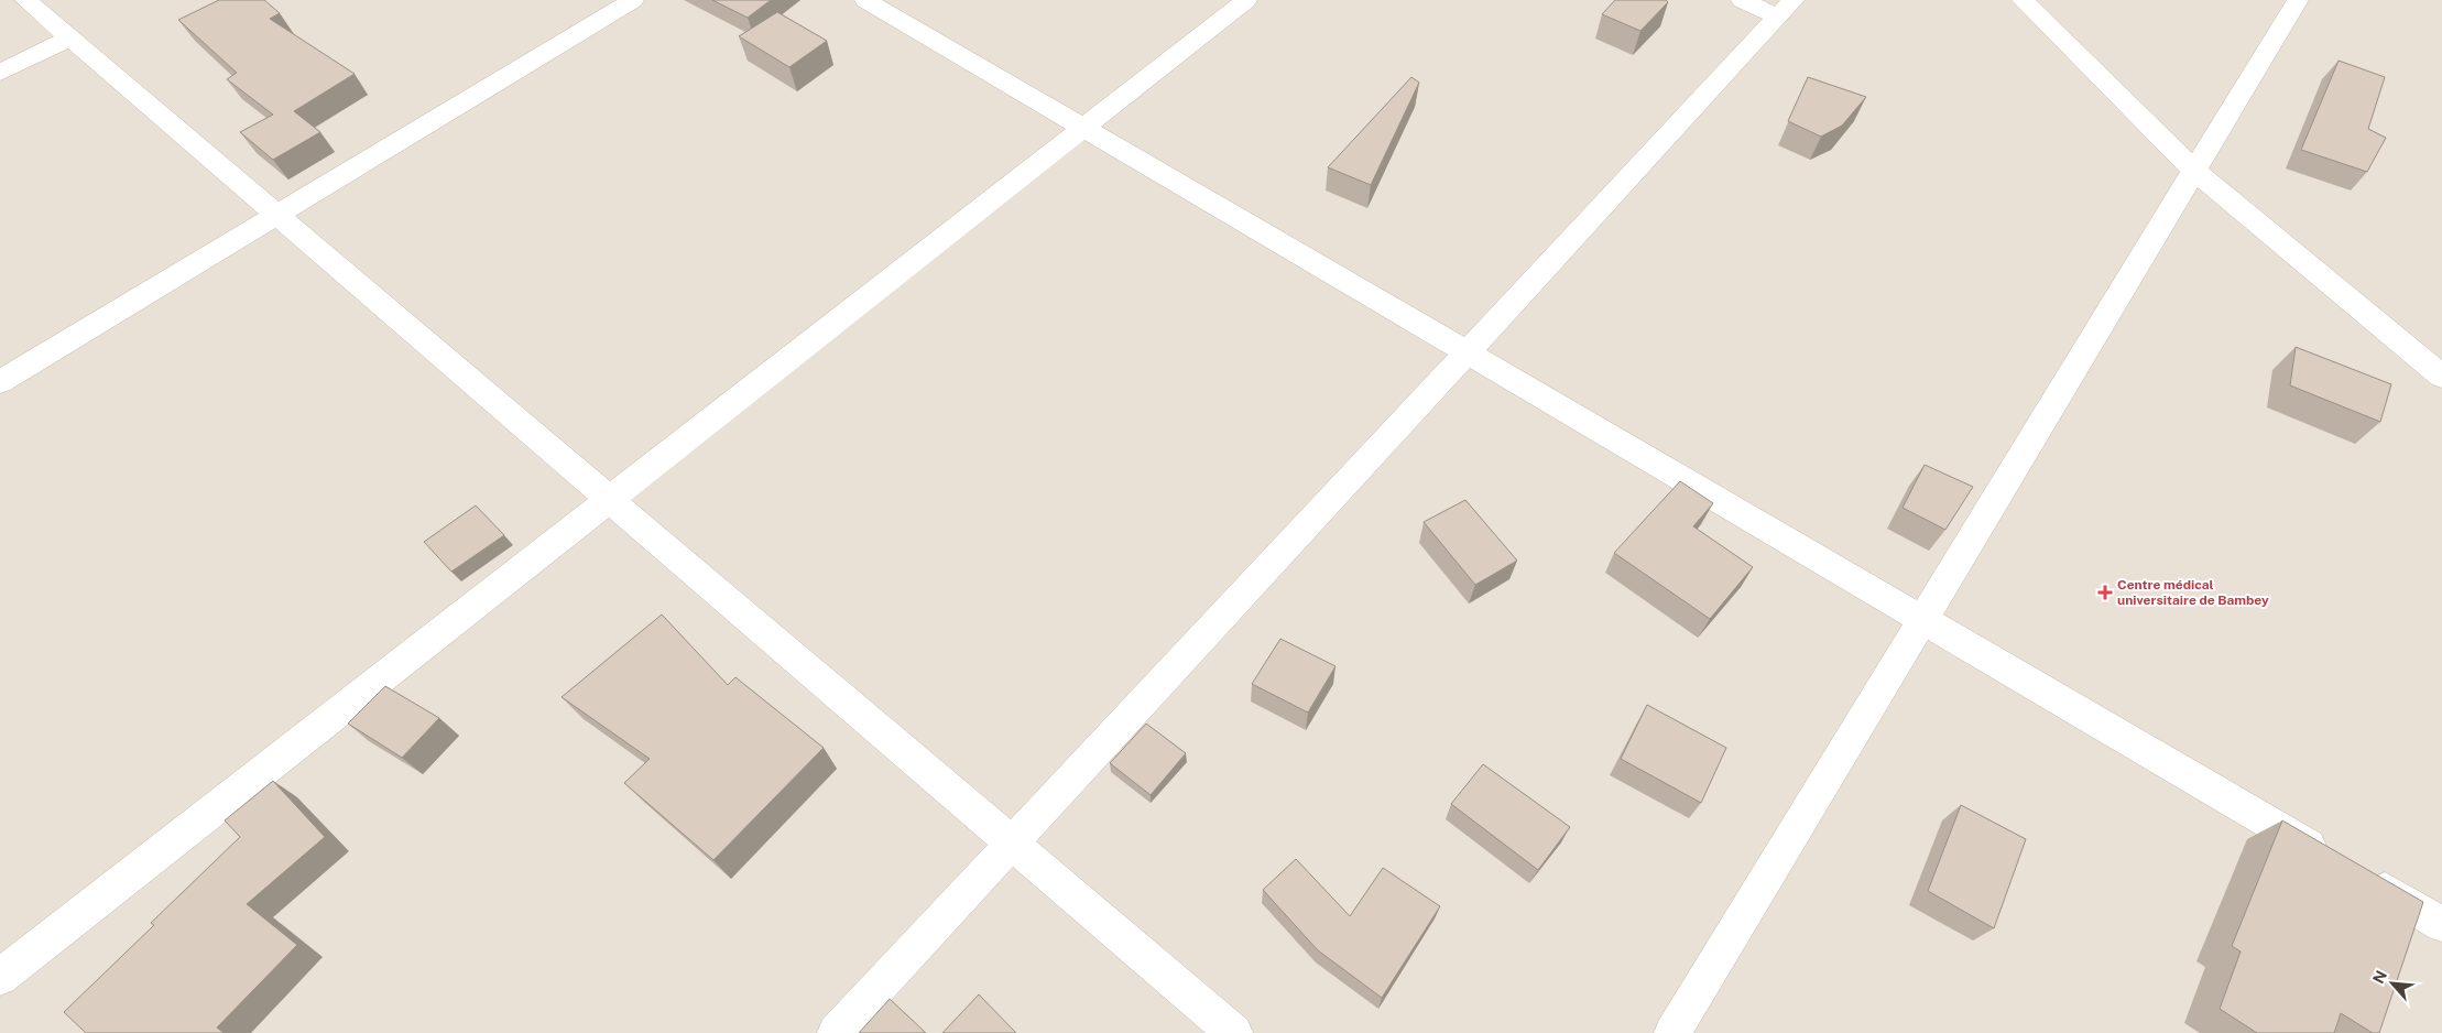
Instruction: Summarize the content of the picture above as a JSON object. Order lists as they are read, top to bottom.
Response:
{
  "places": {
    "health": ["Centre médical universitaire de Bambey"]
  },
  "north": "top left"
}
